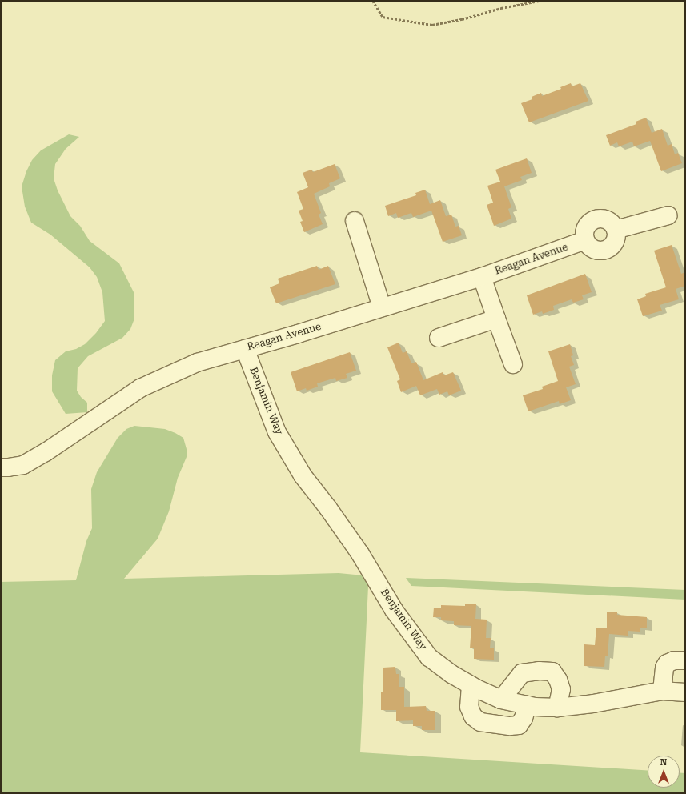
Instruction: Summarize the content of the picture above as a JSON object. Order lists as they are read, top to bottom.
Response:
{
  "streets": {
    "street": ["Reagan Avenue", "Benjamin Way"]
  },
  "crossings": [
    ["Reagan Avenue", "Benjamin Way"]
  ],
  "north": "top"
}
